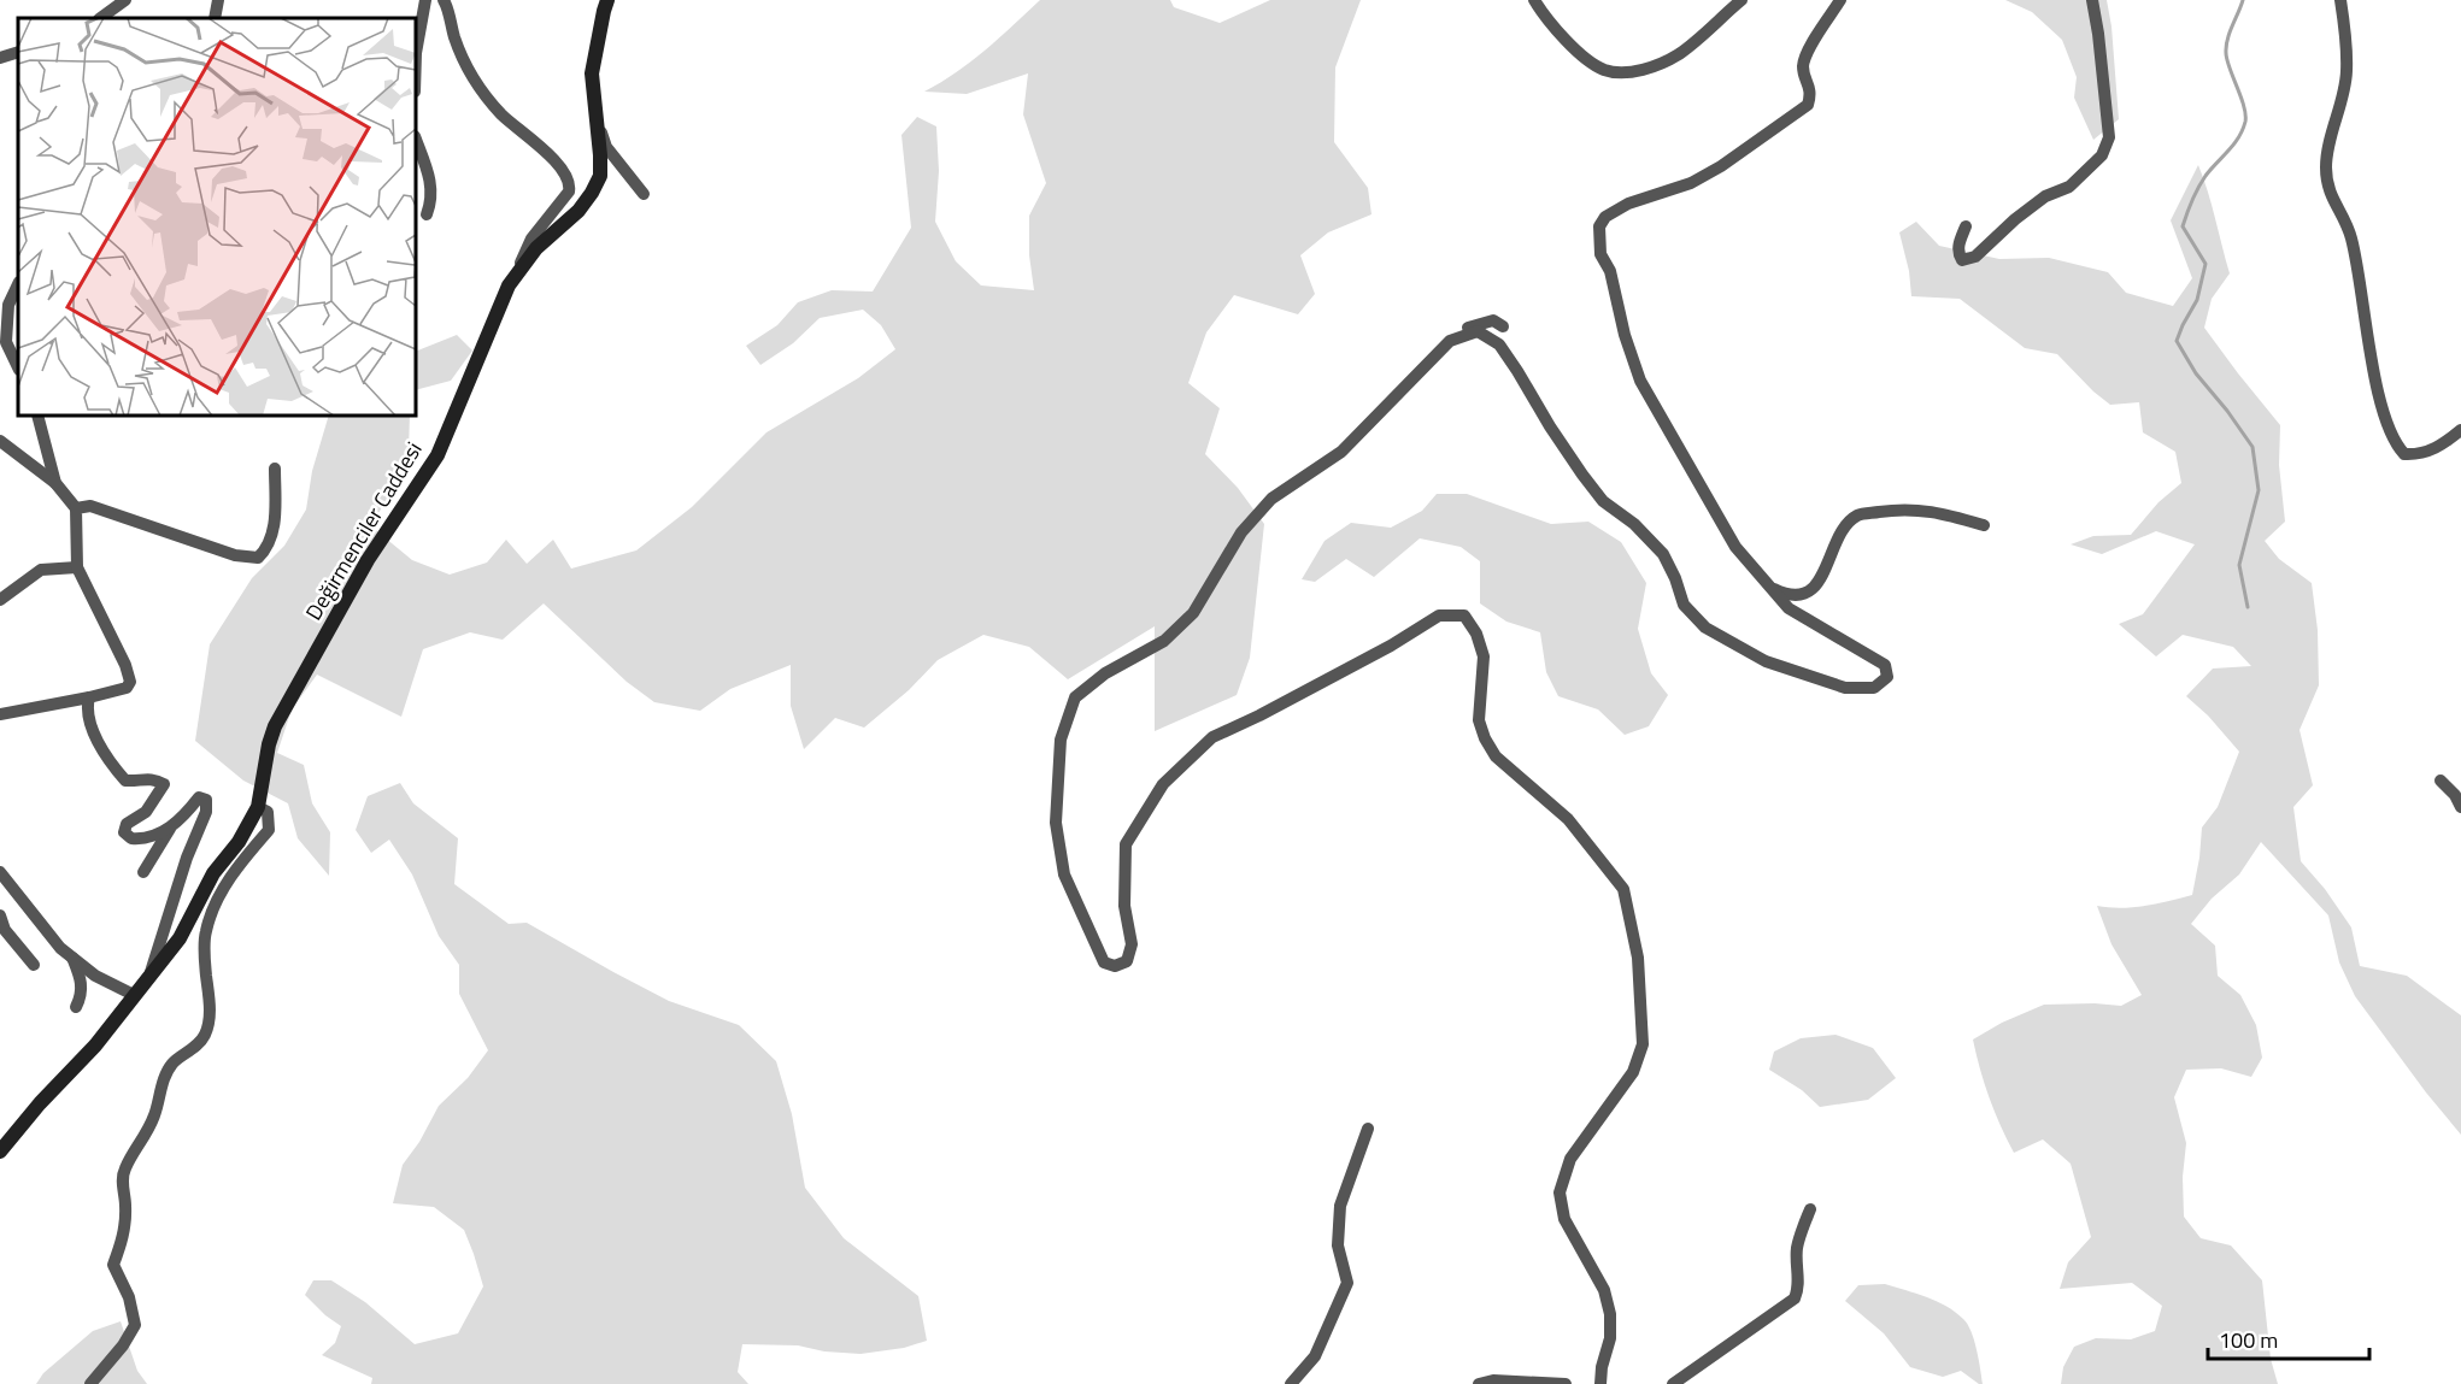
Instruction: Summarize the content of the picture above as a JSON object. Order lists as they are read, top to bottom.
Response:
{
  "streets": {
    "main road": ["Değirmenciler Caddesi"]
  },
  "scale_bar": "100 m"
}
